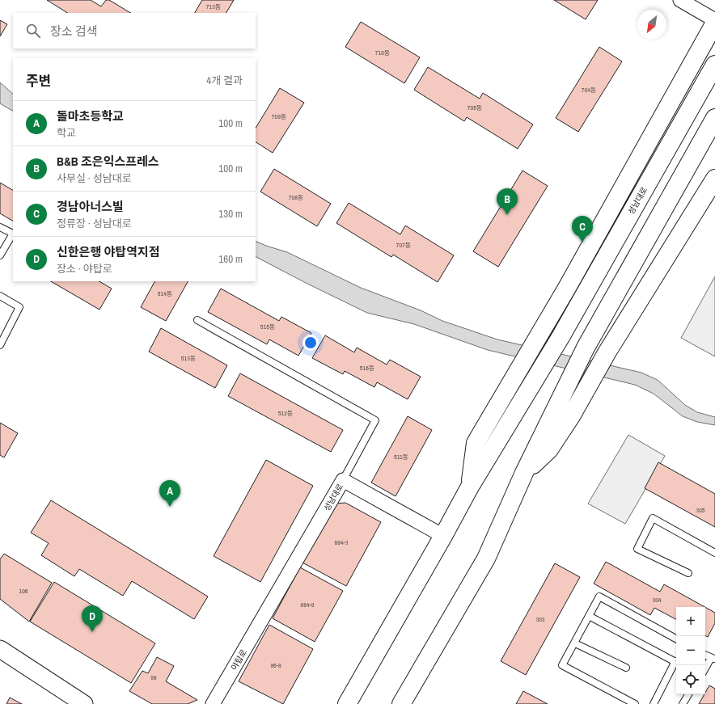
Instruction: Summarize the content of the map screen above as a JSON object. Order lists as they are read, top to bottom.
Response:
{
  "streets": {
    "main road": ["성남대로"],
    "street": ["야탑로"]
  },
  "crossings": [
    ["성남대로", "야탑로"]
  ],
  "house_numbers": [
    "713동",
    "710동",
    "704동",
    "705동",
    "709동",
    "708동",
    "707동",
    "514동",
    "515동",
    "513동",
    "516동",
    "512동",
    "511동",
    "305",
    "884-3",
    "106",
    "304",
    "884-9",
    "303",
    "96-8",
    "98"
  ],
  "north": "bottom left",
  "page": {
    "search": "장소 검색",
    "heading": ["주변", "4개 결과"],
    "list": [
      {
        "mark": "A",
        "name": "돌마초등학교",
        "note": "학교",
        "value": "100 m"
      },
      {
        "mark": "B",
        "name": "B&B 조은익스프레스",
        "note": "사무실 · 성남대로",
        "value": "100 m"
      },
      {
        "mark": "C",
        "name": "경남아너스빌",
        "note": "정류장 · 성남대로",
        "value": "130 m"
      },
      {
        "mark": "D",
        "name": "신한은행 야탑역지점",
        "note": "장소 · 야탑로",
        "value": "160 m"
      }
    ],
    "pins": [
      "B",
      "C",
      "A",
      "D"
    ],
    "map_buttons": ["+", "−"]
  }
}
